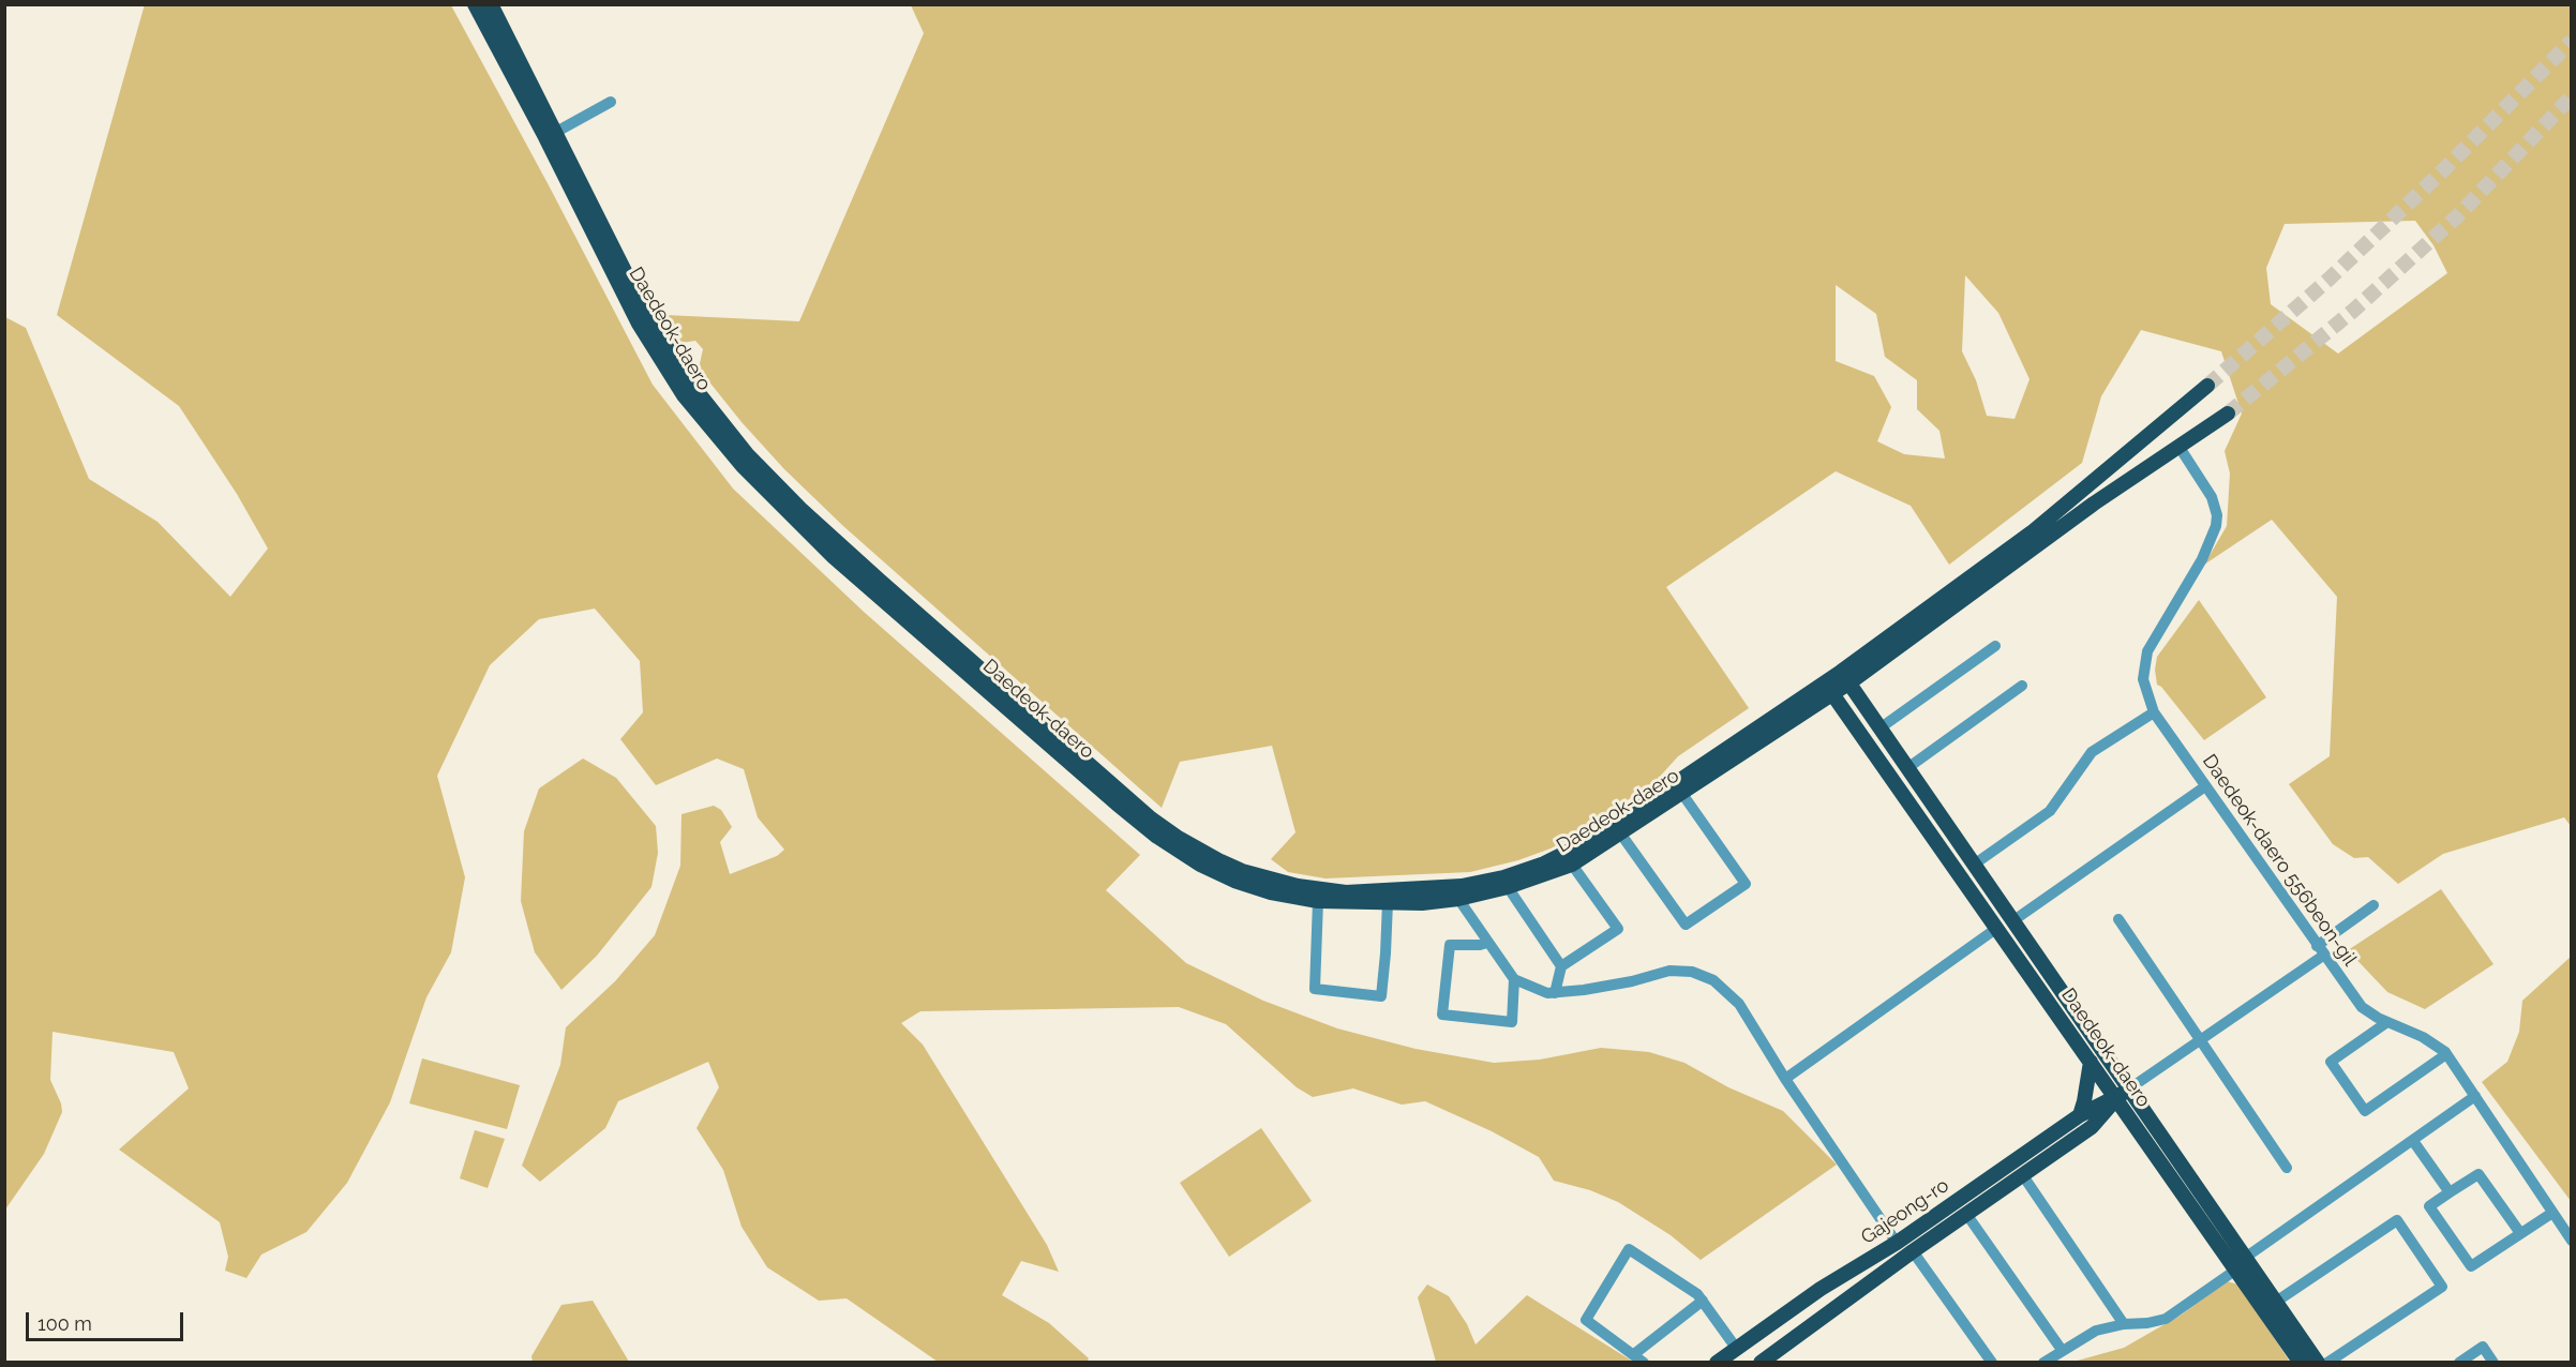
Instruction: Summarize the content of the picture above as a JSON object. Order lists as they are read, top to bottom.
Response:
{
  "streets": {
    "main road": ["Daedeok-daero", "Gajeong-ro"],
    "street": ["Daedeok-daero 556beon-gil"]
  },
  "crossings": [
    ["Daedeok-daero", "Gajeong-ro"]
  ],
  "scale_bar": "100 m"
}
